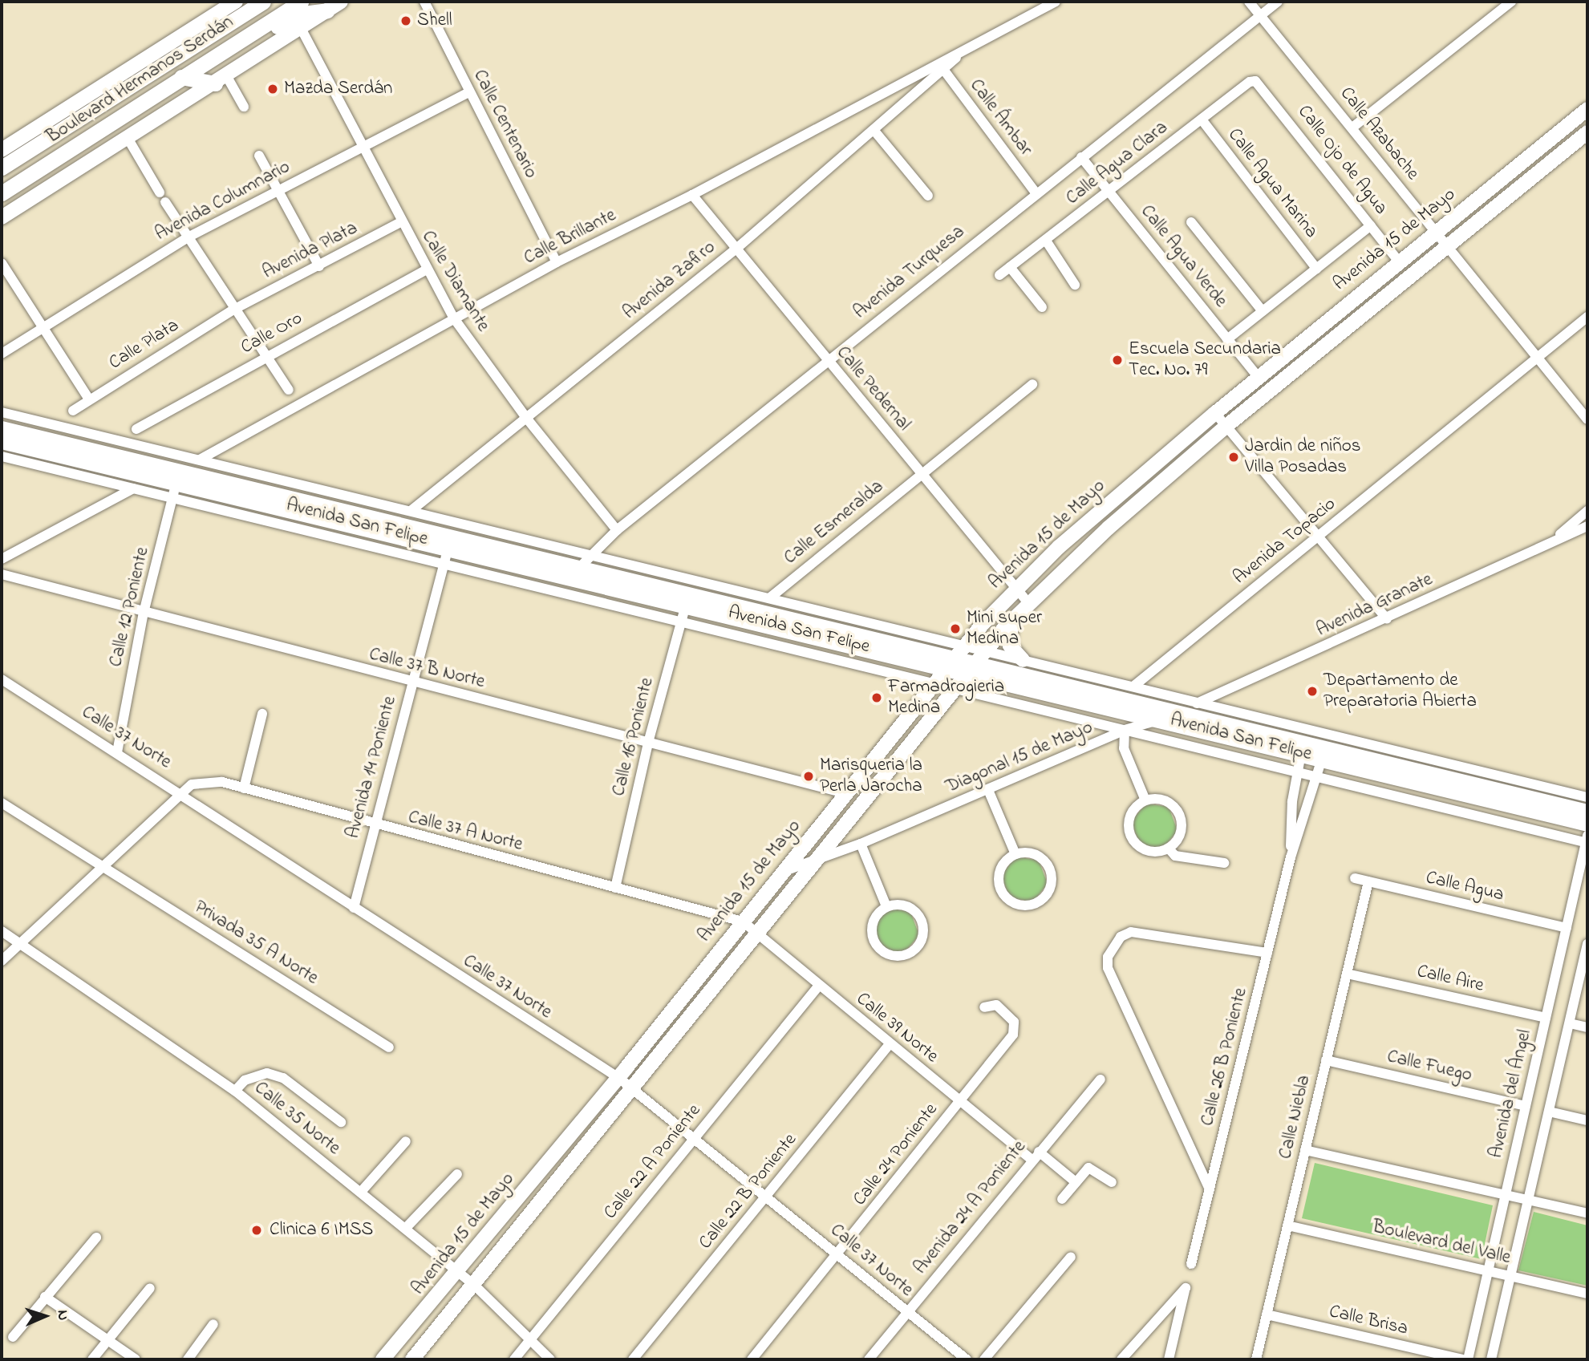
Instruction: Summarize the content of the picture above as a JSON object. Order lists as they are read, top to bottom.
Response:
{
  "streets": {
    "main road": ["Boulevard Hermanos Serdán", "Avenida 15 de Mayo", "Avenida San Felipe"],
    "street": [
      "Calle Ámbar",
      "Calle Centenario",
      "Calle Azabache",
      "Calle Ojo de Agua",
      "Calle Agua Clara",
      "Calle Agua Marina",
      "Avenida Columnario",
      "Calle Brillante",
      "Avenida Plata",
      "Calle Agua Verde",
      "Avenida Turquesa",
      "Avenida Zafiro",
      "Calle Diamante",
      "Calle Oro",
      "Calle Plata",
      "Calle Pedernal",
      "Calle Esmeralda",
      "Avenida Topacio",
      "Avenida Granate",
      "Calle 12 Poniente",
      "Calle 37 B Norte",
      "Calle 16 Poniente",
      "Calle 37 Norte",
      "Diagonal 15 de Mayo",
      "Avenida 14 Poniente",
      "Calle 37 A Norte",
      "Calle Agua",
      "Privada 35 A Norte",
      "Calle Aire",
      "Calle 39 Norte",
      "Calle 26 B Poniente",
      "Calle Fuego",
      "Avenida del Ángel",
      "Calle Niebla",
      "Calle 35 Norte",
      "Calle 24 Poniente",
      "Calle 22 A Poniente",
      "Calle 22 B Poniente",
      "Avenida 24 A Poniente",
      "Boulevard del Valle",
      "Calle Brisa"
    ]
  },
  "crossings": [
    ["Calle Ámbar", "Calle Brillante"],
    ["Calle Ámbar", "Avenida Turquesa"],
    ["Calle Ámbar", "Avenida Zafiro"],
    ["Calle Centenario", "Avenida Columnario"],
    ["Calle Centenario", "Calle Brillante"],
    ["Calle Azabache", "Avenida 15 de Mayo"],
    ["Calle Azabache", "Avenida Turquesa"],
    ["Calle Azabache", "Avenida Topacio"],
    ["Calle Ojo de Agua", "Calle Agua Clara"],
    ["Calle Ojo de Agua", "Avenida 15 de Mayo"],
    ["Calle Agua Clara", "Calle Agua Marina"],
    ["Calle Agua Clara", "Calle Agua Verde"],
    ["Avenida Columnario", "Calle Diamante"],
    ["Calle Brillante", "Avenida Zafiro"],
    ["Calle Brillante", "Calle Diamante"],
    ["Calle Brillante", "Calle Pedernal"],
    ["Calle Brillante", "Avenida San Felipe"],
    ["Avenida 15 de Mayo", "Calle Agua Verde"],
    ["Avenida 15 de Mayo", "Calle Pedernal"],
    ["Avenida 15 de Mayo", "Avenida San Felipe"],
    ["Avenida 15 de Mayo", "Calle 37 B Norte"],
    ["Avenida 15 de Mayo", "Calle 37 Norte"],
    ["Avenida 15 de Mayo", "Diagonal 15 de Mayo"],
    ["Avenida 15 de Mayo", "Calle 37 A Norte"],
    ["Avenida 15 de Mayo", "Calle 39 Norte"],
    ["Avenida 15 de Mayo", "Calle 35 Norte"],
    ["Avenida Plata", "Calle Diamante"],
    ["Avenida Plata", "Calle Plata"],
    ["Calle Agua Verde", "Avenida Turquesa"],
    ["Avenida Turquesa", "Calle Diamante"],
    ["Avenida Turquesa", "Calle Pedernal"],
    ["Avenida Turquesa", "Avenida San Felipe"],
    ["Avenida Zafiro", "Calle Diamante"],
    ["Avenida Zafiro", "Calle Pedernal"],
    ["Avenida Zafiro", "Avenida San Felipe"],
    ["Calle Diamante", "Calle Oro"],
    ["Calle Pedernal", "Calle Esmeralda"],
    ["Avenida San Felipe", "Calle Esmeralda"],
    ["Avenida San Felipe", "Avenida Topacio"],
    ["Avenida San Felipe", "Avenida Granate"],
    ["Avenida San Felipe", "Calle 12 Poniente"],
    ["Avenida San Felipe", "Calle 16 Poniente"],
    ["Avenida San Felipe", "Diagonal 15 de Mayo"],
    ["Avenida San Felipe", "Avenida 14 Poniente"],
    ["Avenida San Felipe", "Calle 26 B Poniente"],
    ["Avenida San Felipe", "Avenida del Ángel"],
    ["Avenida Granate", "Diagonal 15 de Mayo"],
    ["Calle 12 Poniente", "Calle 37 B Norte"],
    ["Calle 12 Poniente", "Calle 37 Norte"],
    ["Calle 37 B Norte", "Calle 16 Poniente"],
    ["Calle 37 B Norte", "Avenida 14 Poniente"],
    ["Calle 16 Poniente", "Calle 37 A Norte"],
    ["Calle 37 Norte", "Avenida 14 Poniente"],
    ["Calle 37 Norte", "Calle 37 A Norte"],
    ["Calle 37 Norte", "Calle 24 Poniente"],
    ["Calle 37 Norte", "Calle 22 A Poniente"],
    ["Calle 37 Norte", "Calle 22 B Poniente"],
    ["Calle 37 Norte", "Avenida 24 A Poniente"],
    ["Avenida 14 Poniente", "Calle 37 A Norte"],
    ["Calle 37 A Norte", "Calle 39 Norte"],
    ["Calle Agua", "Avenida del Ángel"],
    ["Calle Agua", "Calle Niebla"],
    ["Calle Aire", "Avenida del Ángel"],
    ["Calle Aire", "Calle Niebla"],
    ["Calle 39 Norte", "Calle 24 Poniente"],
    ["Calle 39 Norte", "Calle 22 A Poniente"],
    ["Calle 39 Norte", "Calle 22 B Poniente"],
    ["Calle 39 Norte", "Avenida 24 A Poniente"],
    ["Calle Fuego", "Avenida del Ángel"],
    ["Calle Fuego", "Calle Niebla"],
    ["Avenida del Ángel", "Boulevard del Valle"],
    ["Calle Niebla", "Boulevard del Valle"],
    ["Calle Niebla", "Calle Brisa"],
    ["Calle 35 Norte", "Calle 22 A Poniente"]
  ],
  "places": [
    "Shell",
    "Mazda Serdán",
    "Escuela Secundaria Tec. No. 79",
    "Jardin de niños Villa Posadas",
    "Mini super Medina",
    "Departamento de Preparatoria Abierta",
    "Farmadrogieria Medina",
    "Marisqueria la Perla Jarocha",
    "Clinica 6 IMSS"
  ],
  "north": "right"
}
